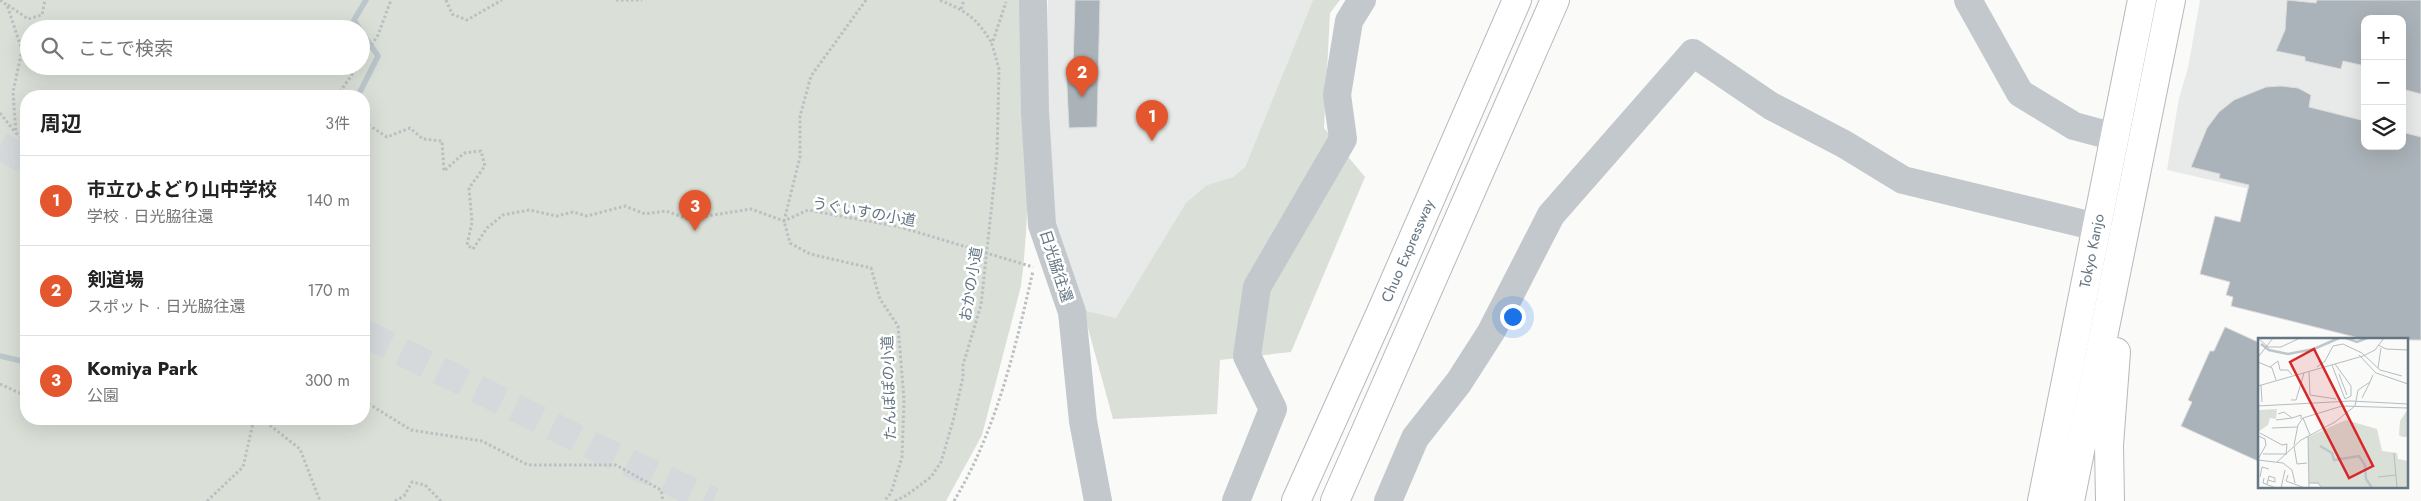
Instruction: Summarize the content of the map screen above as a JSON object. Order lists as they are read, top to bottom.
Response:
{
  "streets": {
    "highway": ["Tokyo Kanjo", "Chuo Expressway"],
    "street": ["日光脇往還"],
    "path": ["うぐいすの小道", "おかの小道", "たんぽぽの小道"]
  },
  "crossings": [
    ["うぐいすの小道", "おかの小道"],
    ["うぐいすの小道", "たんぽぽの小道"]
  ],
  "page": {
    "map_buttons": ["+", "−"],
    "search": "ここで検索",
    "pins": ["2", "1", "3"],
    "heading": ["周辺", "3件"],
    "list": [
      {
        "mark": "1",
        "name": "市立ひよどり山中学校",
        "note": "学校 · 日光脇往還",
        "value": "140 m"
      },
      {
        "mark": "2",
        "name": "剣道場",
        "note": "スポット · 日光脇往還",
        "value": "170 m"
      },
      {
        "mark": "3",
        "name": "Komiya Park",
        "note": "公園",
        "value": "300 m"
      }
    ]
  }
}
